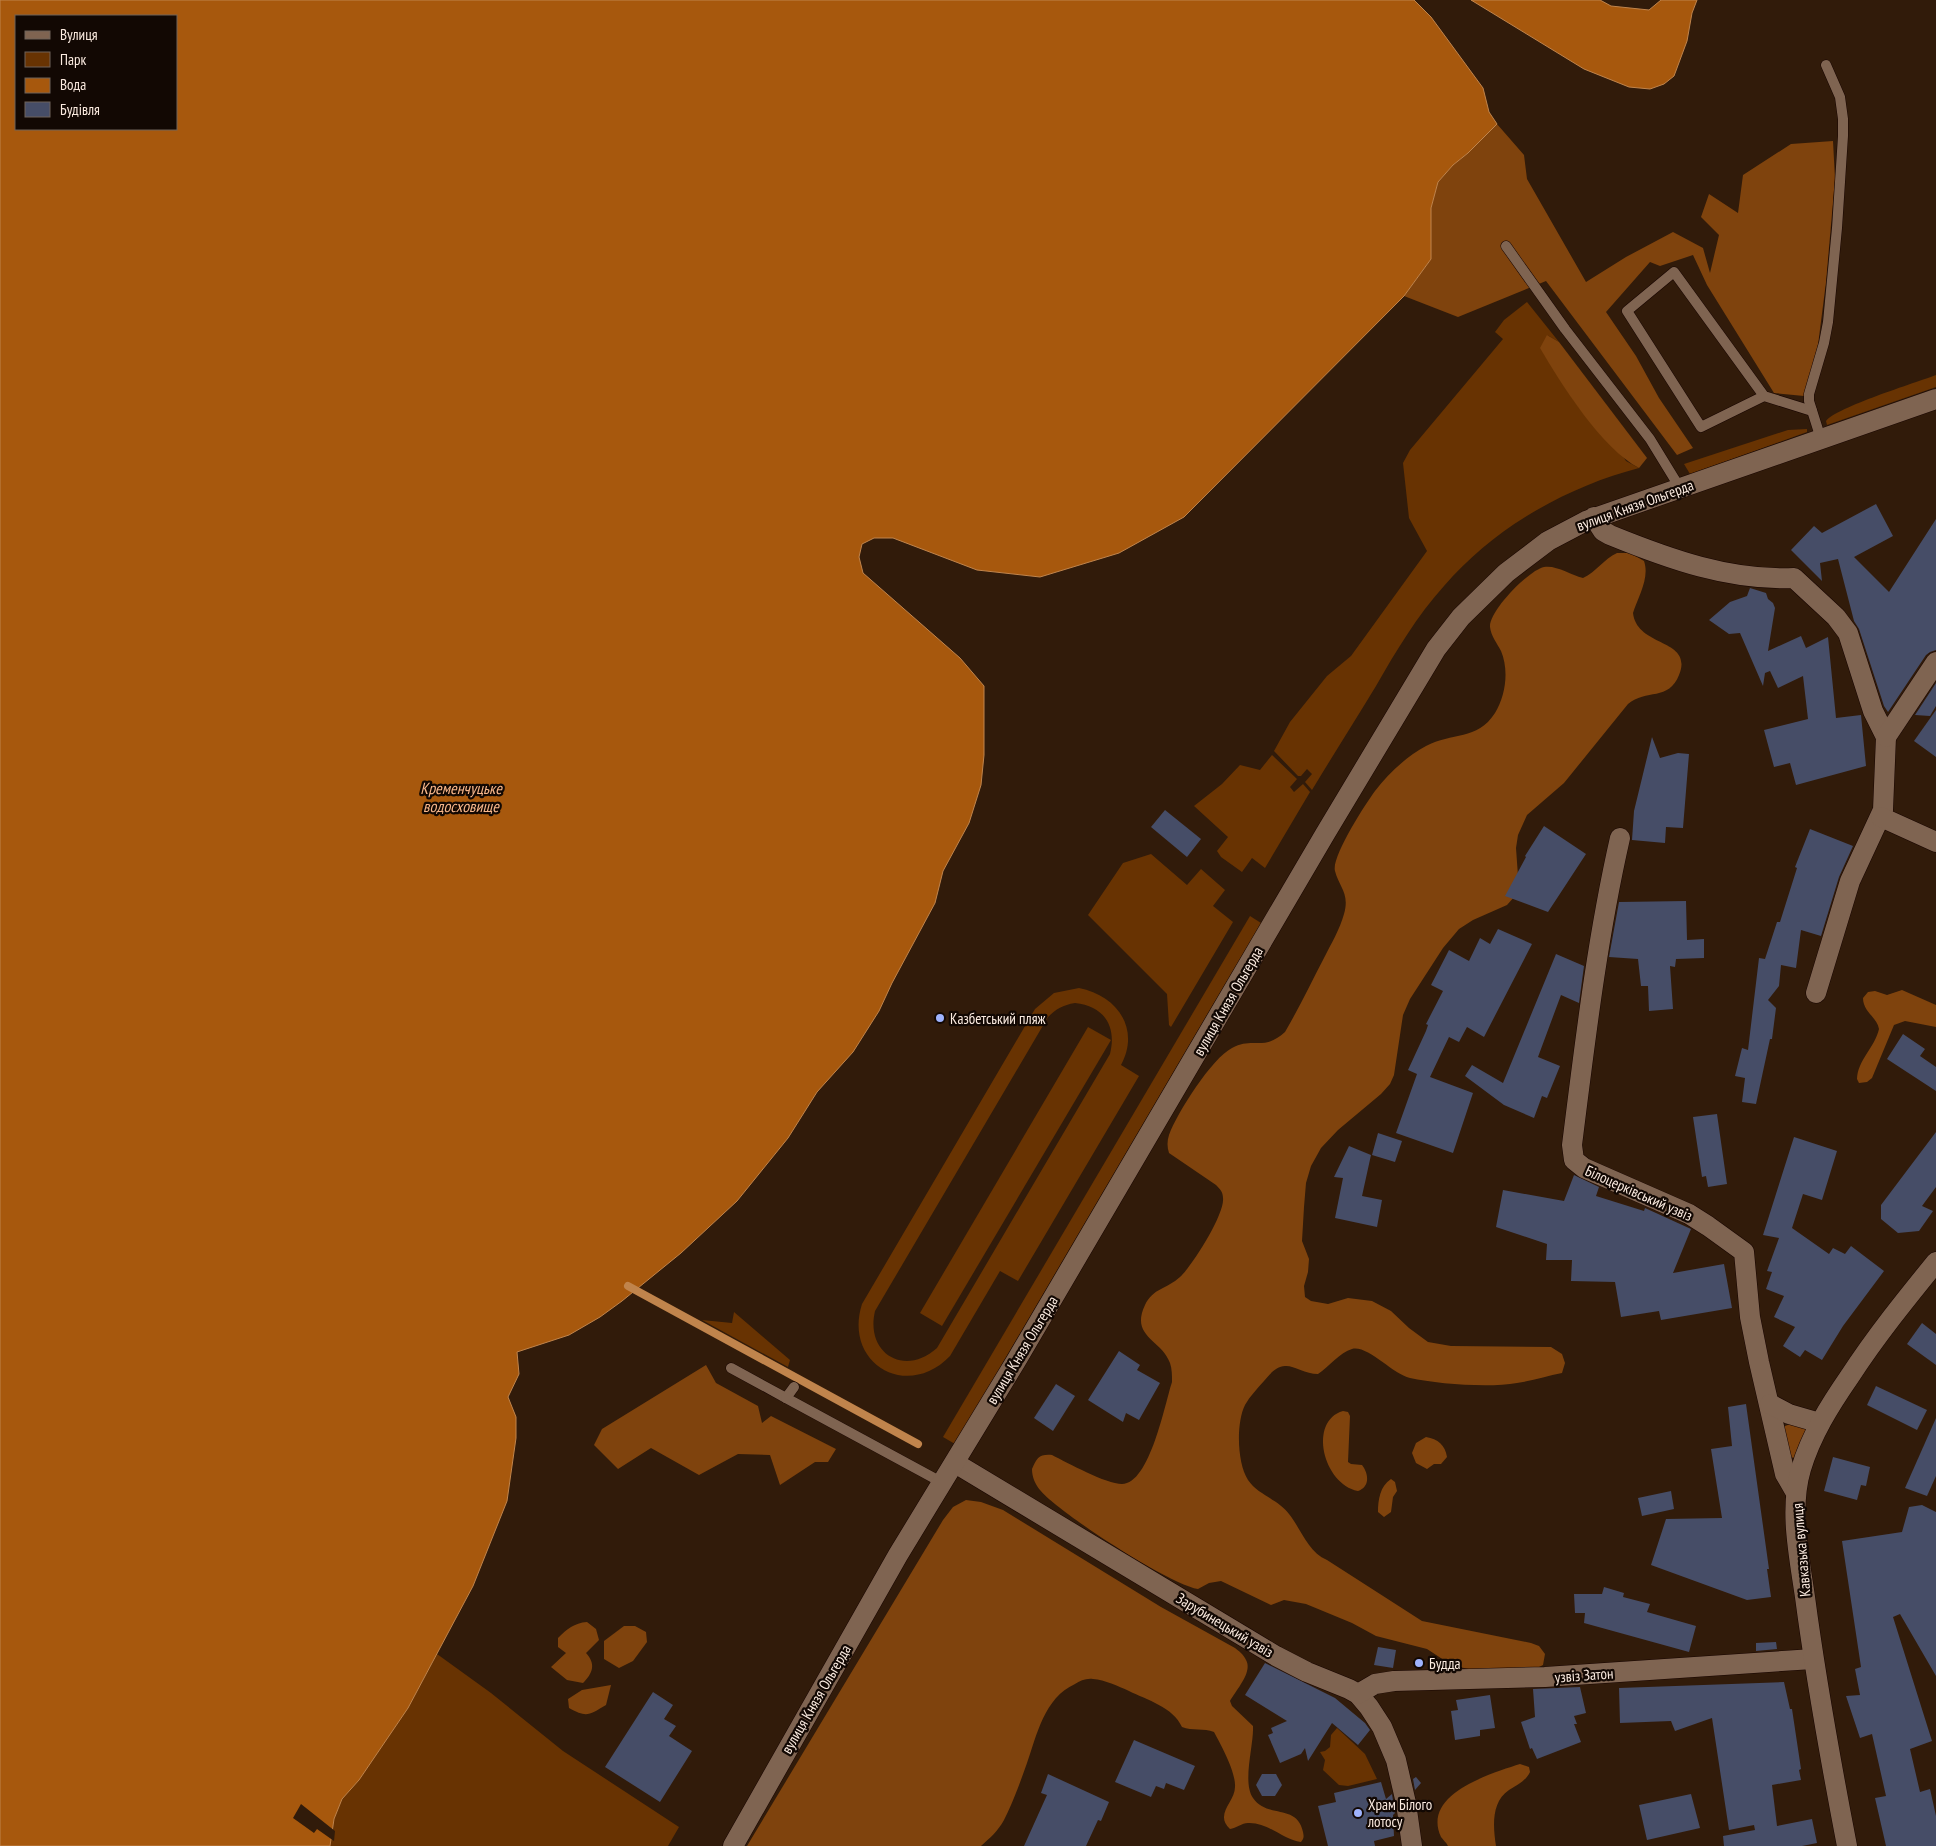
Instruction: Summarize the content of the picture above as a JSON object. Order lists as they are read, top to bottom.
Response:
{
  "streets": {
    "street": [
      "вулиця Князя Ольгерда",
      "Білоцерківський узвіз",
      "Кавказька вулиця",
      "Зарубинецький узвіз",
      "узвіз Затон"
    ]
  },
  "crossings": [
    ["вулиця Князя Ольгерда", "Зарубинецький узвіз"],
    ["Білоцерківський узвіз", "Кавказька вулиця"],
    ["Кавказька вулиця", "узвіз Затон"],
    ["Зарубинецький узвіз", "узвіз Затон"]
  ],
  "water": ["Кременчуцьке водосховище"],
  "places": ["Казбетський пляж", "Будда", "Храм Білого лотосу"],
  "legend": [
    "Вулиця",
    "Парк",
    "Вода",
    "Будівля"
  ]
}
